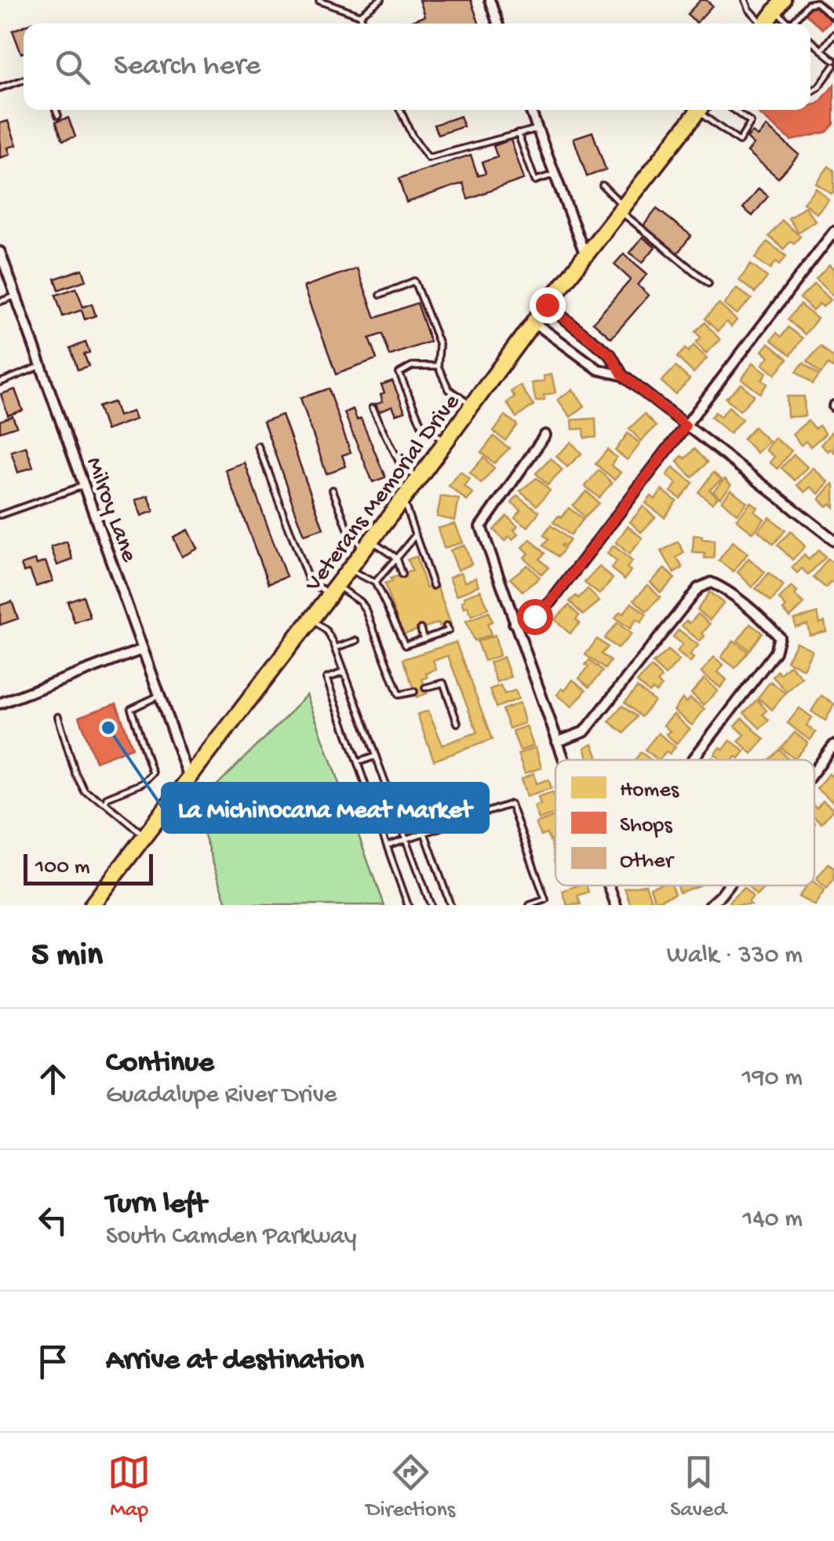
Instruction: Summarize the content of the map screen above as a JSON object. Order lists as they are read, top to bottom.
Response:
{
  "streets": {
    "main road": ["Veterans Memorial Drive"],
    "street": ["Milroy Lane"]
  },
  "crossings": [
    ["Veterans Memorial Drive", "Milroy Lane"]
  ],
  "places": ["La Michinocana Meat Market"],
  "legend": ["Homes", "Shops", "Other"],
  "scale_bar": "100 m",
  "page": {
    "search": "Search here",
    "scale": "100 m",
    "heading": ["5 min", "Walk · 330 m"],
    "list": [
      ["Continue", "Guadalupe River Drive", "190 m"],
      ["Turn left", "South Camden Parkway", "140 m"],
      "Arrive at destination"
    ],
    "nav": ["Map", "Directions", "Saved"]
  }
}
